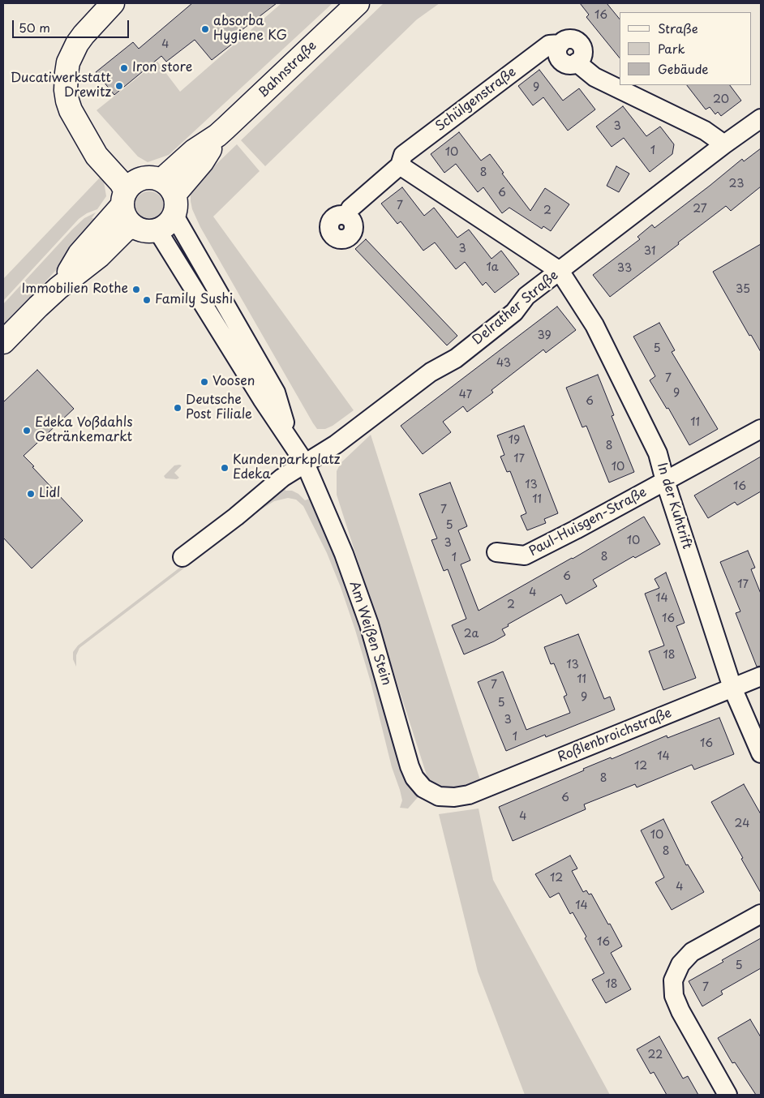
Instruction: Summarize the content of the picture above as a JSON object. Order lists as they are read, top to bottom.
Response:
{
  "streets": {
    "street": [
      "Bahnstraße",
      "Schülgenstraße",
      "Delrather Straße",
      "In der Kuhtrift",
      "Paul-Huisgen-Straße",
      "Am Weißen Stein",
      "Roßlenbroichstraße"
    ]
  },
  "crossings": [
    ["Bahnstraße", "Am Weißen Stein"],
    ["Schülgenstraße", "Delrather Straße"],
    ["Delrather Straße", "In der Kuhtrift"],
    ["Delrather Straße", "Am Weißen Stein"],
    ["In der Kuhtrift", "Paul-Huisgen-Straße"],
    ["In der Kuhtrift", "Roßlenbroichstraße"],
    ["Am Weißen Stein", "Roßlenbroichstraße"]
  ],
  "places": [
    "absorba Hygiene KG",
    "Iron store",
    "Ducatiwerkstatt Drewitz",
    "Immobilien Rothe",
    "Family Sushi",
    "Voosen",
    "Deutsche Post Filiale",
    "Edeka Voßdahls Getränkemarkt",
    "Kundenparkplatz Edeka",
    "Lidl"
  ],
  "house_numbers": [
    "16",
    "4",
    "9",
    "20",
    "3",
    "1",
    "10",
    "8",
    "23",
    "6",
    "7",
    "27",
    "2",
    "3",
    "31",
    "1a",
    "33",
    "35",
    "39",
    "5",
    "43",
    "7",
    "9",
    "47",
    "6",
    "11",
    "19",
    "8",
    "17",
    "10",
    "13",
    "16",
    "11",
    "7",
    "5",
    "10",
    "3",
    "8",
    "1",
    "6",
    "17",
    "4",
    "14",
    "2",
    "16",
    "2a",
    "18",
    "13",
    "11",
    "7",
    "9",
    "5",
    "3",
    "1",
    "16",
    "14",
    "12",
    "8",
    "6",
    "4",
    "24",
    "10",
    "8",
    "12",
    "4",
    "14",
    "16",
    "5",
    "18",
    "7",
    "22"
  ],
  "legend": ["Straße", "Park", "Gebäude"],
  "scale_bar": "50 m"
}
